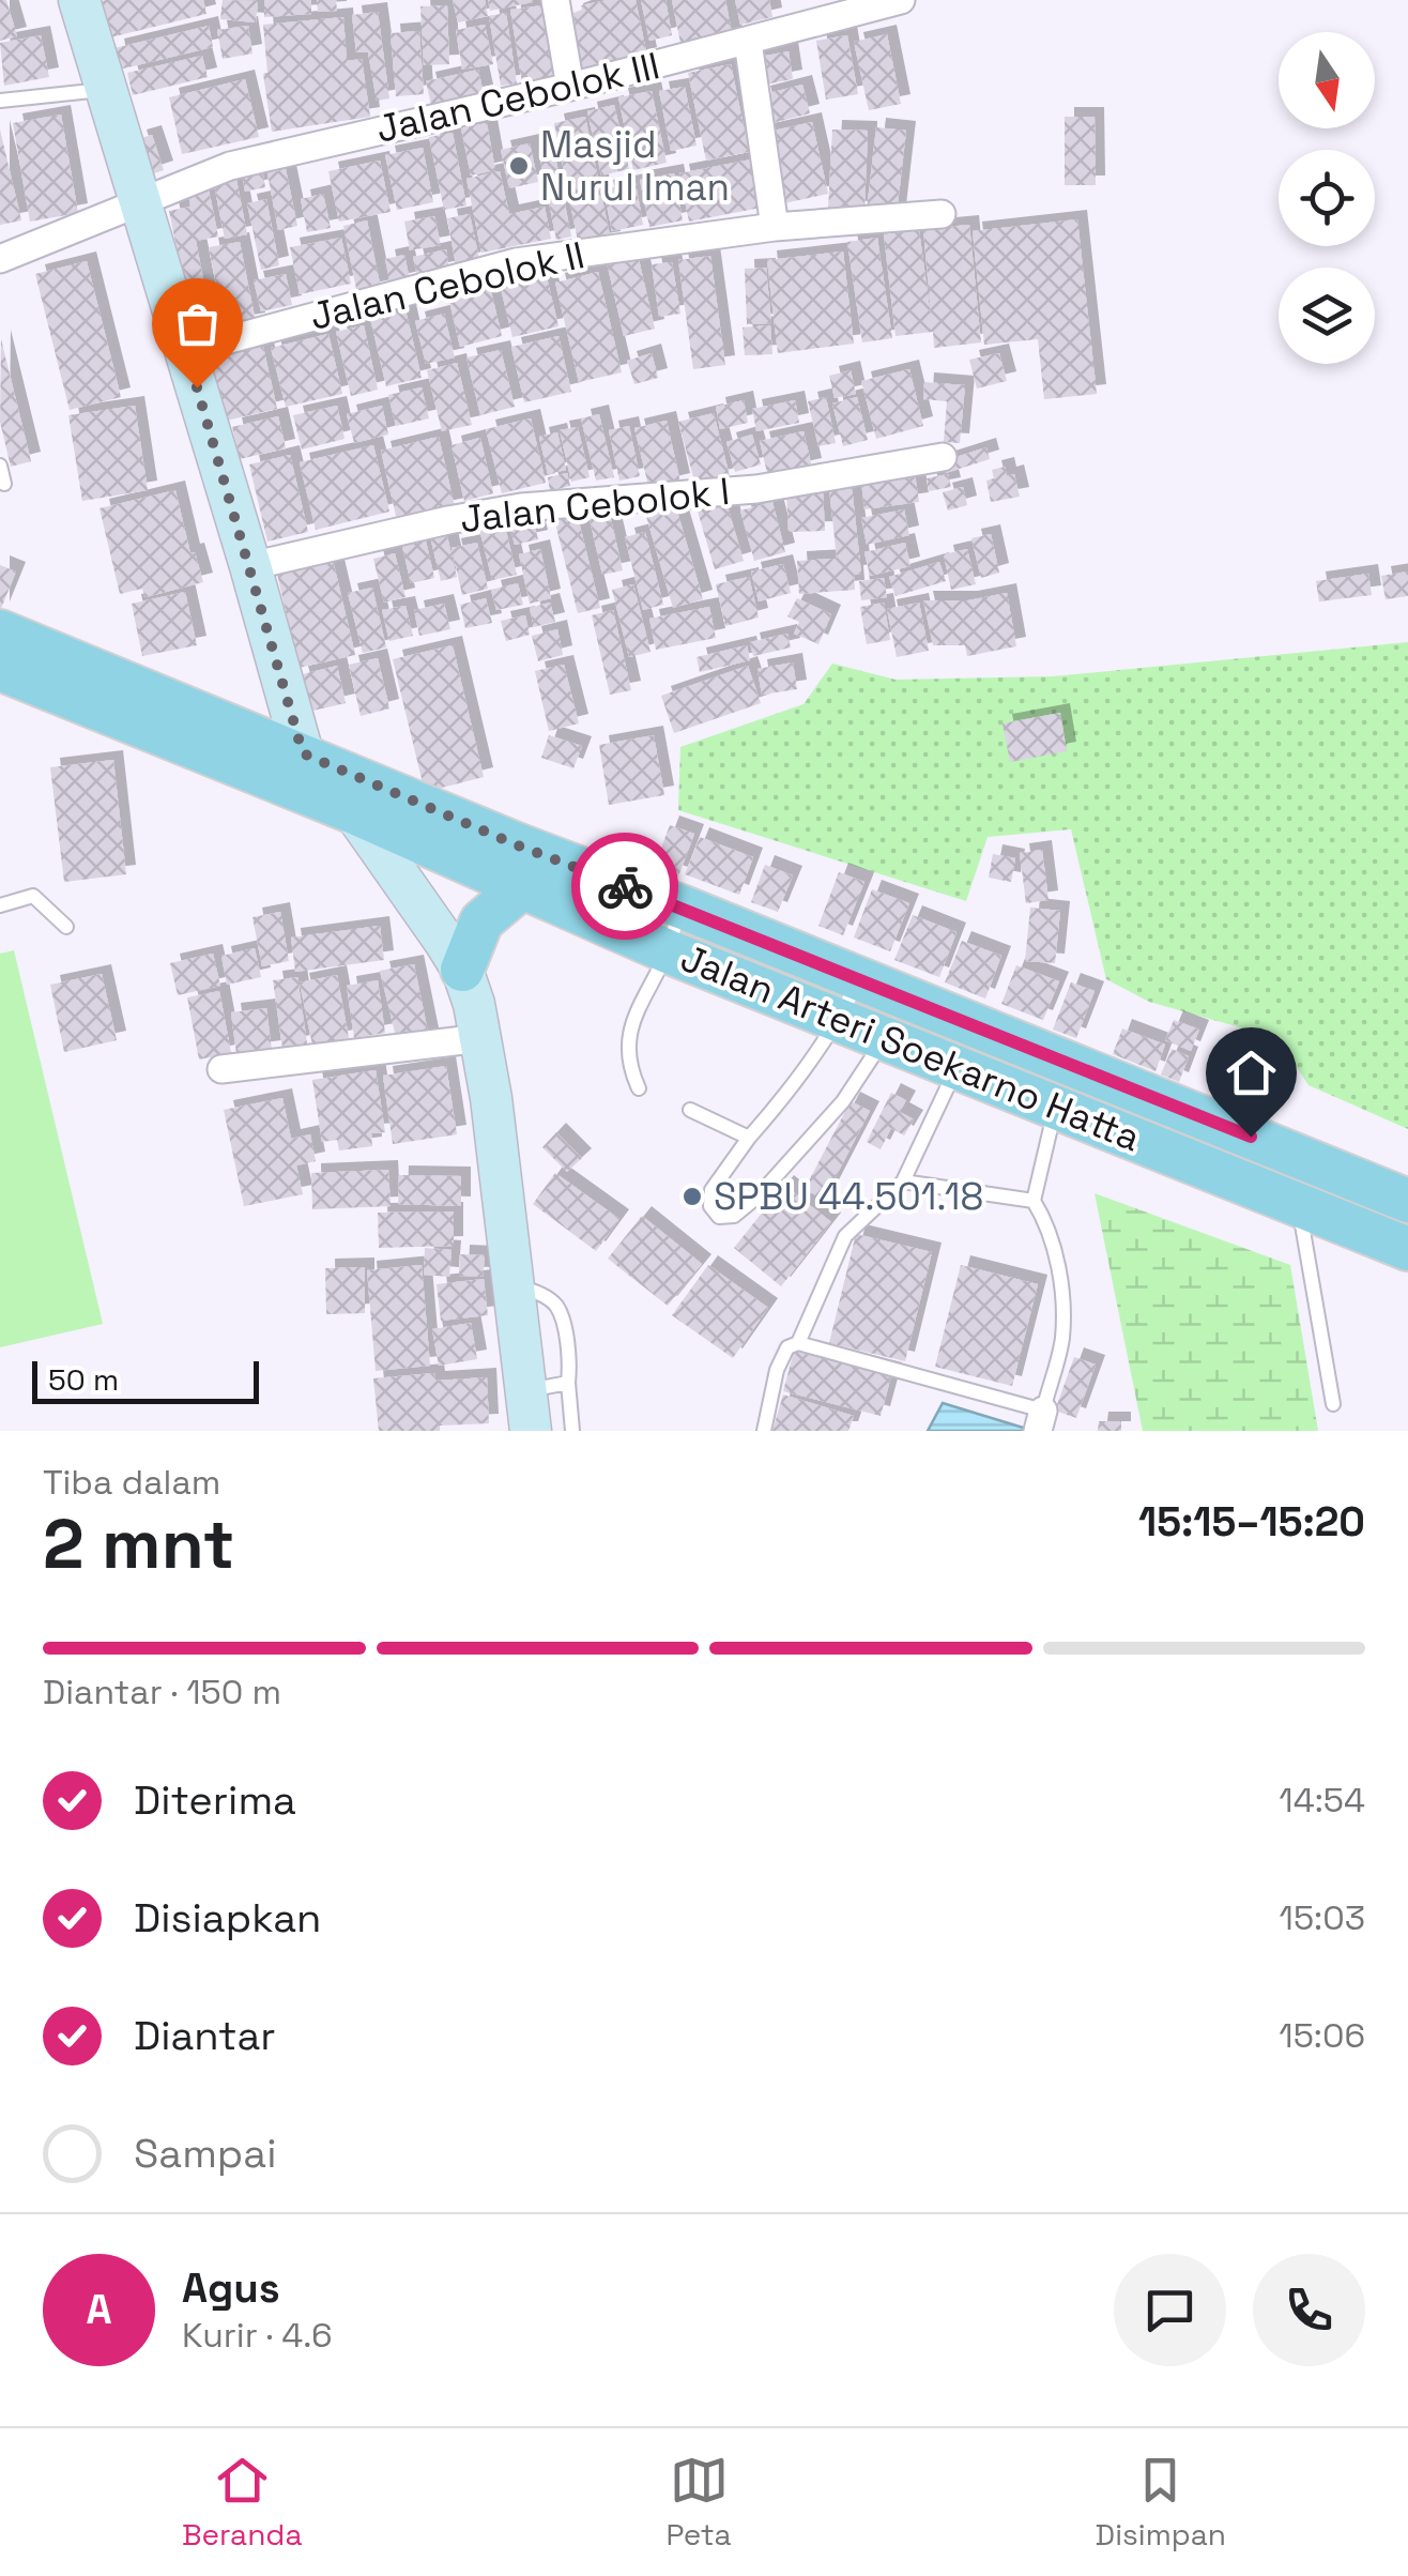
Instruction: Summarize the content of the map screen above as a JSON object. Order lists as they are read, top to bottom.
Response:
{
  "streets": {
    "main road": ["Jalan Arteri Soekarno Hatta"],
    "street": ["Jalan Cebolok III", "Jalan Cebolok II", "Jalan Cebolok I"]
  },
  "places": ["Masjid Nurul Iman", "SPBU 44.501.18"],
  "scale_bar": "50 m",
  "north": "bottom",
  "page": {
    "scale": "50 m",
    "heading": ["2 mnt", "Tiba dalam", "15:15–15:20"],
    "panel": ["Agus", "Kurir · 4.6"],
    "bar": "Diantar · 150 m",
    "list": [
      ["Diterima", "14:54"],
      ["Disiapkan", "15:03"],
      ["Diantar", "15:06"],
      "Sampai"
    ],
    "round": "A",
    "tabs": ["Beranda", "Peta", "Disimpan"]
  }
}
